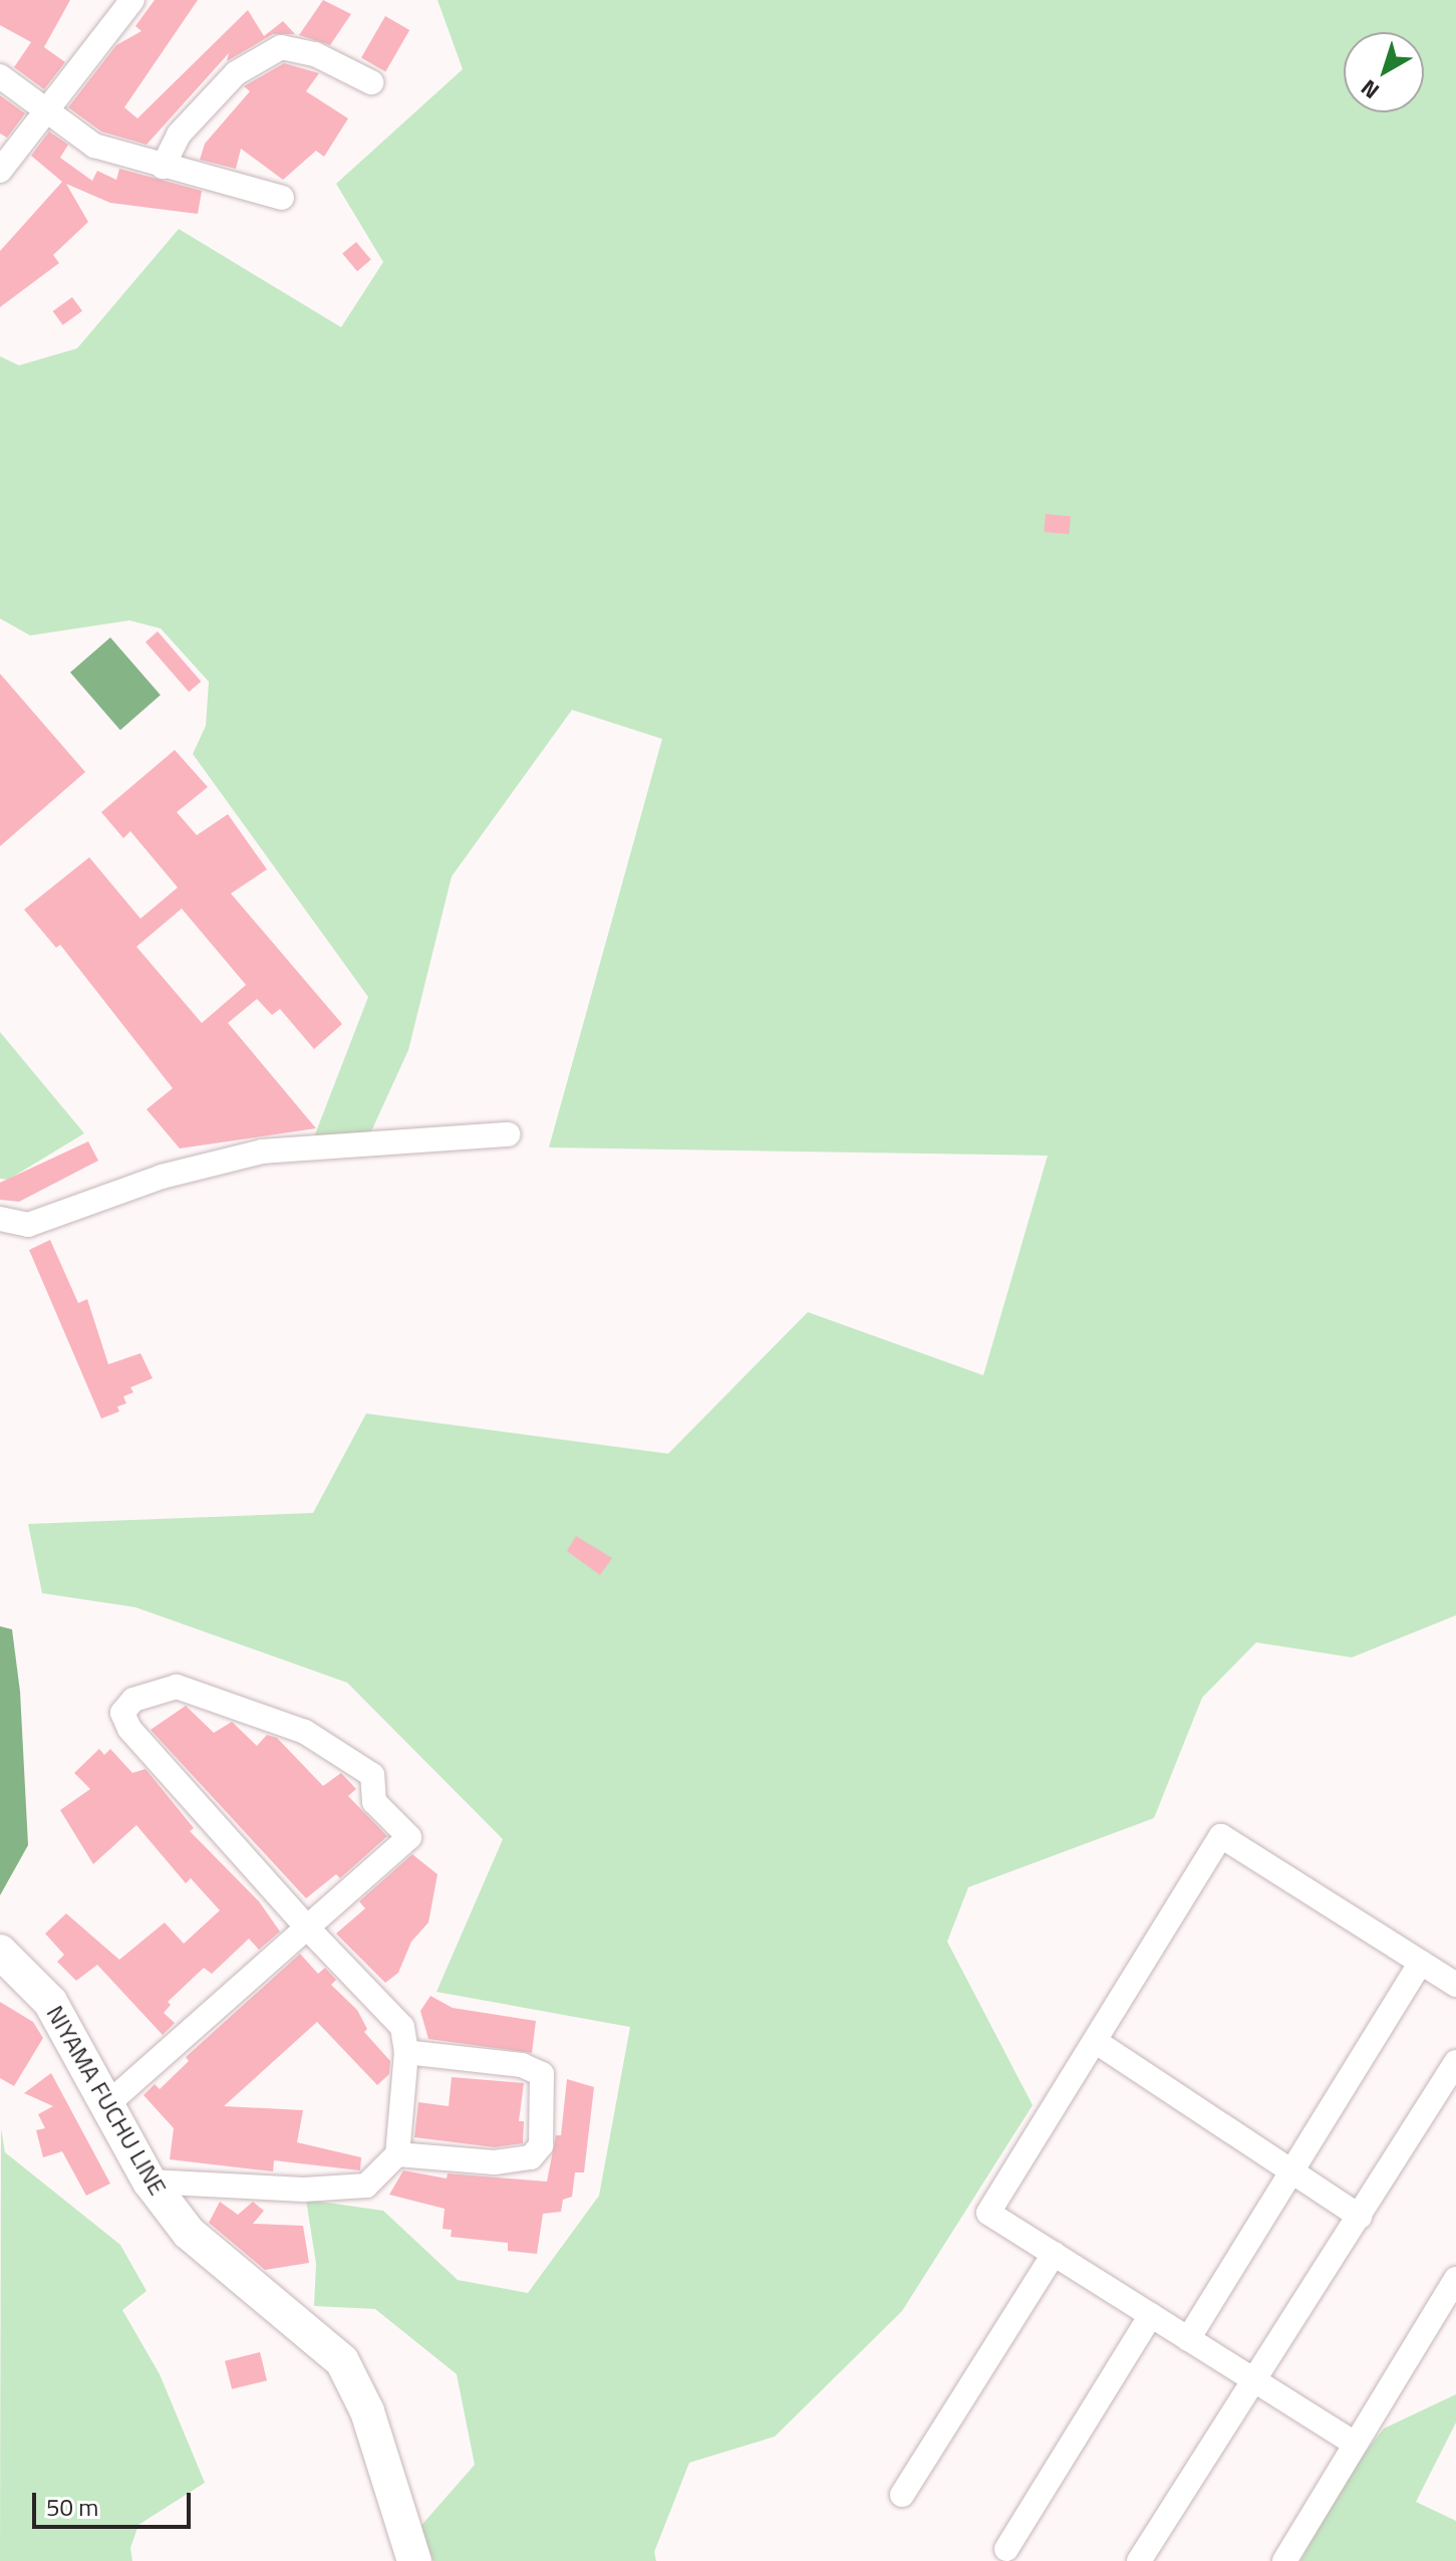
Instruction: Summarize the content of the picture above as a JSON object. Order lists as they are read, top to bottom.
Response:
{
  "streets": {
    "main road": ["NIYAMA FUCHU LINE"]
  },
  "scale_bar": "50 m",
  "north": "bottom left"
}
